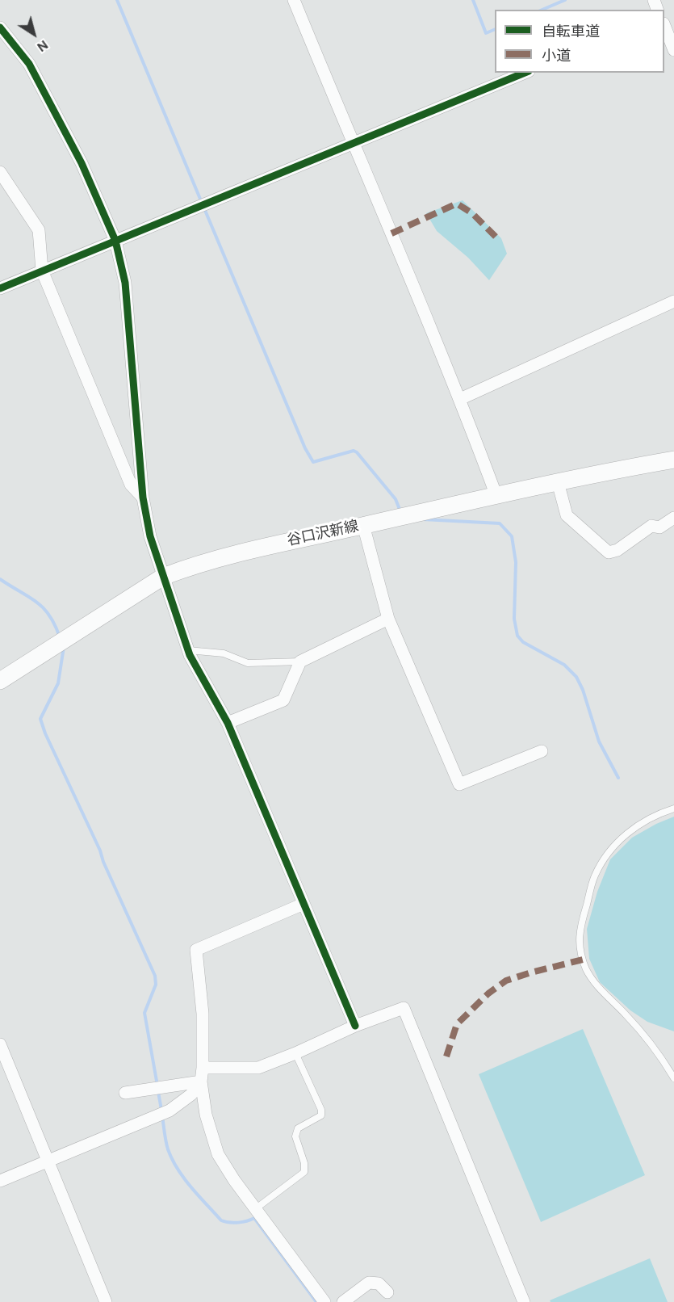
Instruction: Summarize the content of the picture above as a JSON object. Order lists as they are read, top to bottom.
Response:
{
  "streets": {
    "main road": ["谷口沢新線"]
  },
  "legend": ["自転車道", "小道"],
  "north": "bottom right"
}
